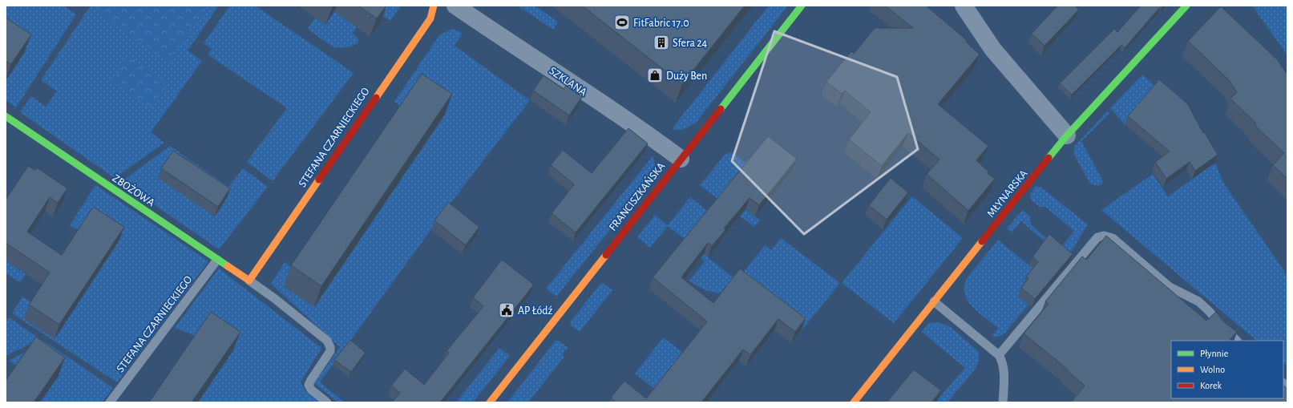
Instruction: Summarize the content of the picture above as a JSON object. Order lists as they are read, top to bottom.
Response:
{
  "streets": {
    "street": [
      "SZKLANA",
      "STEFANA CZARNIECKIEGO",
      "ZBOŻOWA",
      "MŁYNARSKA",
      "FRANCISZKAŃSKA"
    ]
  },
  "crossings": [
    ["SZKLANA", "FRANCISZKAŃSKA"],
    ["STEFANA CZARNIECKIEGO", "ZBOŻOWA"]
  ],
  "places": {
    "sports": ["FitFabric 17.0"],
    "building": ["Sfera 24"],
    "shop": ["Duży Ben"],
    "public building": ["AP Łódź"]
  },
  "legend": ["Płynnie", "Wolno", "Korek"]
}
